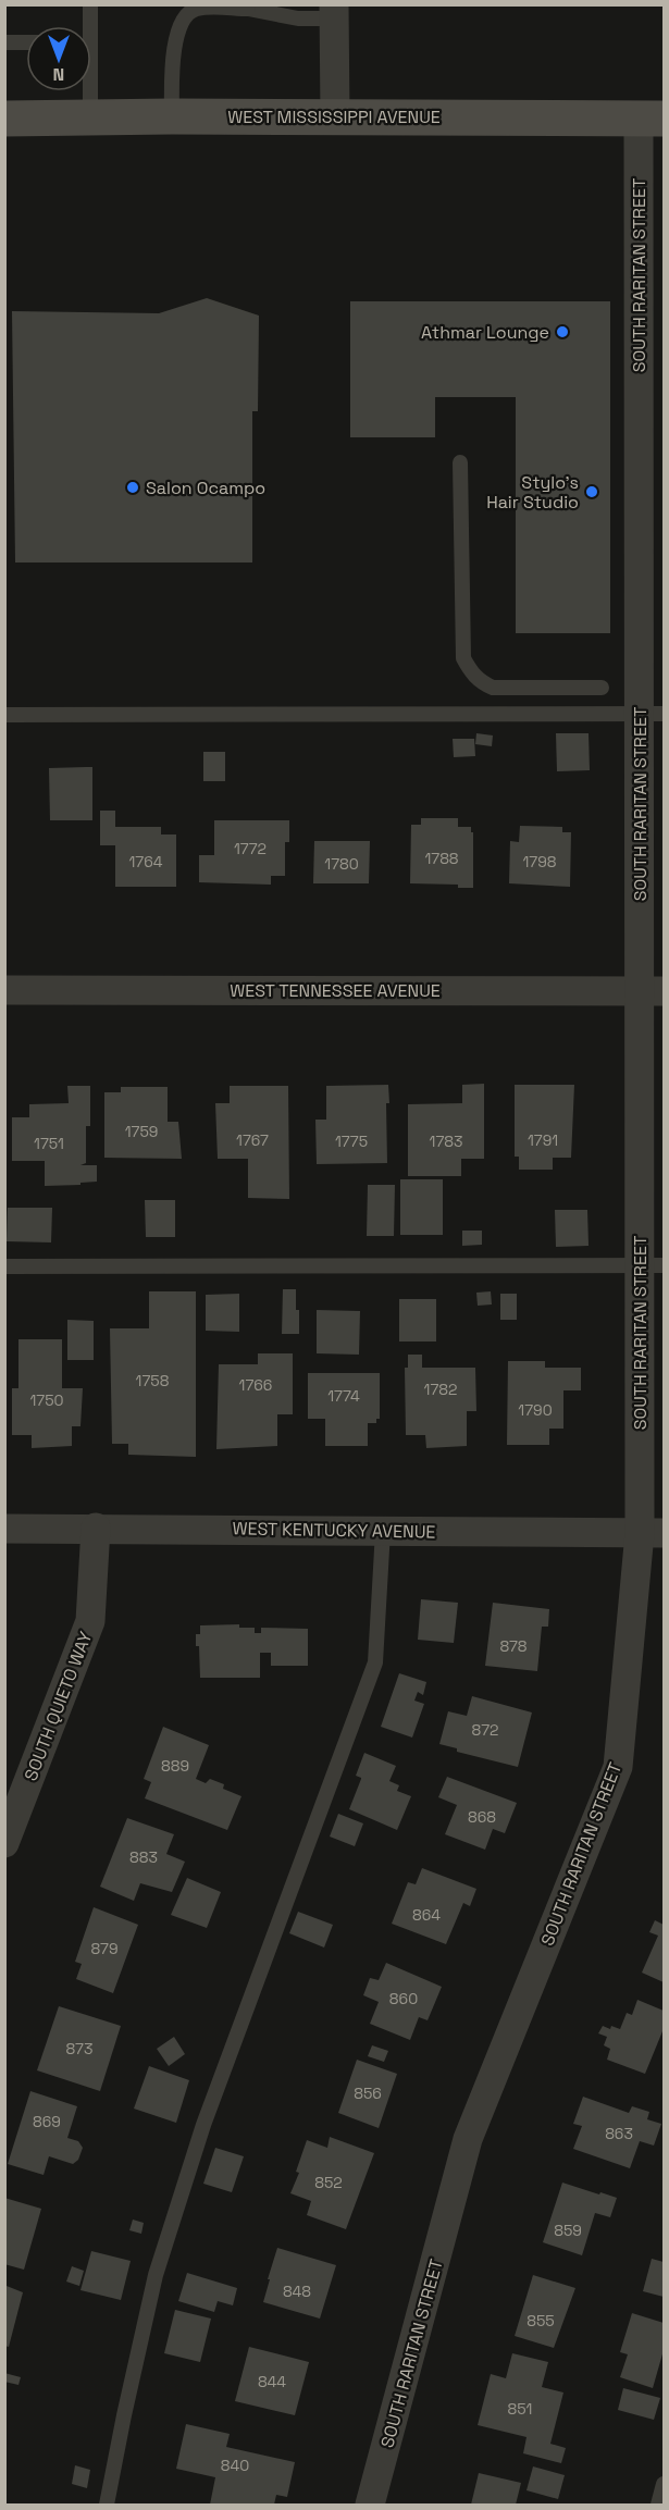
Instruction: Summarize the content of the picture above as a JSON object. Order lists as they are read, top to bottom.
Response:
{
  "streets": {
    "main road": ["WEST MISSISSIPPI AVENUE"],
    "street": [
      "SOUTH RARITAN STREET",
      "WEST TENNESSEE AVENUE",
      "WEST KENTUCKY AVENUE",
      "SOUTH QUIETO WAY"
    ]
  },
  "crossings": [
    ["WEST MISSISSIPPI AVENUE", "SOUTH RARITAN STREET"],
    ["SOUTH RARITAN STREET", "WEST TENNESSEE AVENUE"],
    ["SOUTH RARITAN STREET", "WEST KENTUCKY AVENUE"],
    ["WEST KENTUCKY AVENUE", "SOUTH QUIETO WAY"]
  ],
  "places": ["Athmar Lounge", "Salon Ocampo", "Stylo's Hair Studio"],
  "house_numbers": [
    "1772",
    "1788",
    "1764",
    "1798",
    "1780",
    "1759",
    "1767",
    "1791",
    "1775",
    "1783",
    "1751",
    "1758",
    "1766",
    "1782",
    "1774",
    "1750",
    "1790",
    "878",
    "872",
    "889",
    "868",
    "883",
    "864",
    "879",
    "860",
    "873",
    "856",
    "869",
    "863",
    "852",
    "859",
    "848",
    "855",
    "844",
    "851",
    "840"
  ],
  "north": "bottom"
}
